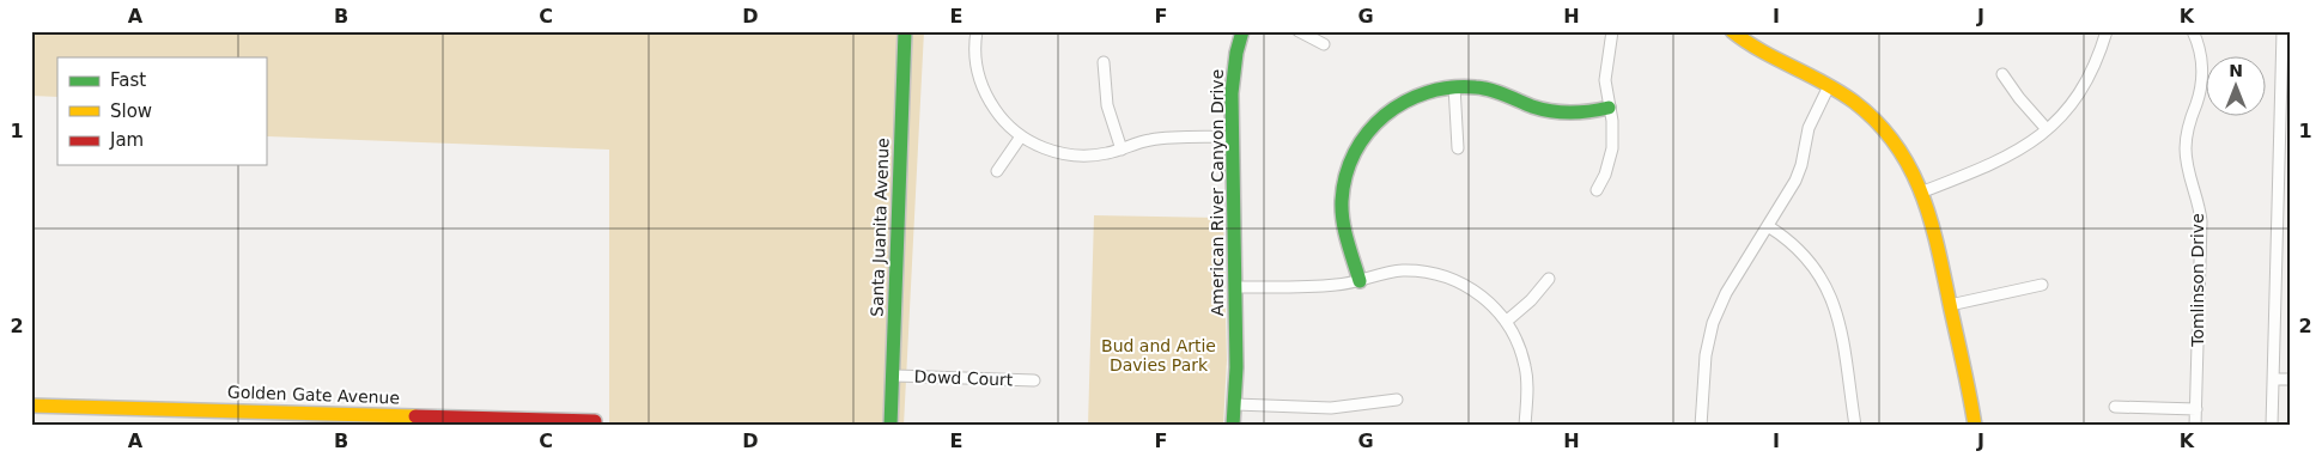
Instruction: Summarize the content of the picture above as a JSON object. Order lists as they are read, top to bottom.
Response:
{
  "streets": {
    "street": [
      "American River Canyon Drive",
      "Santa Juanita Avenue",
      "Tomlinson Drive",
      "Dowd Court",
      "Golden Gate Avenue"
    ]
  },
  "crossings": [
    ["Santa Juanita Avenue", "Dowd Court"]
  ],
  "parks": ["Bud and Artie Davies Park"],
  "legend": ["Fast", "Slow", "Jam"],
  "north": "top",
  "grid": {
    "columns": [
      "A",
      "B",
      "C",
      "D",
      "E",
      "F",
      "G",
      "H",
      "I",
      "J",
      "K"
    ],
    "rows": ["1", "2"]
  }
}
